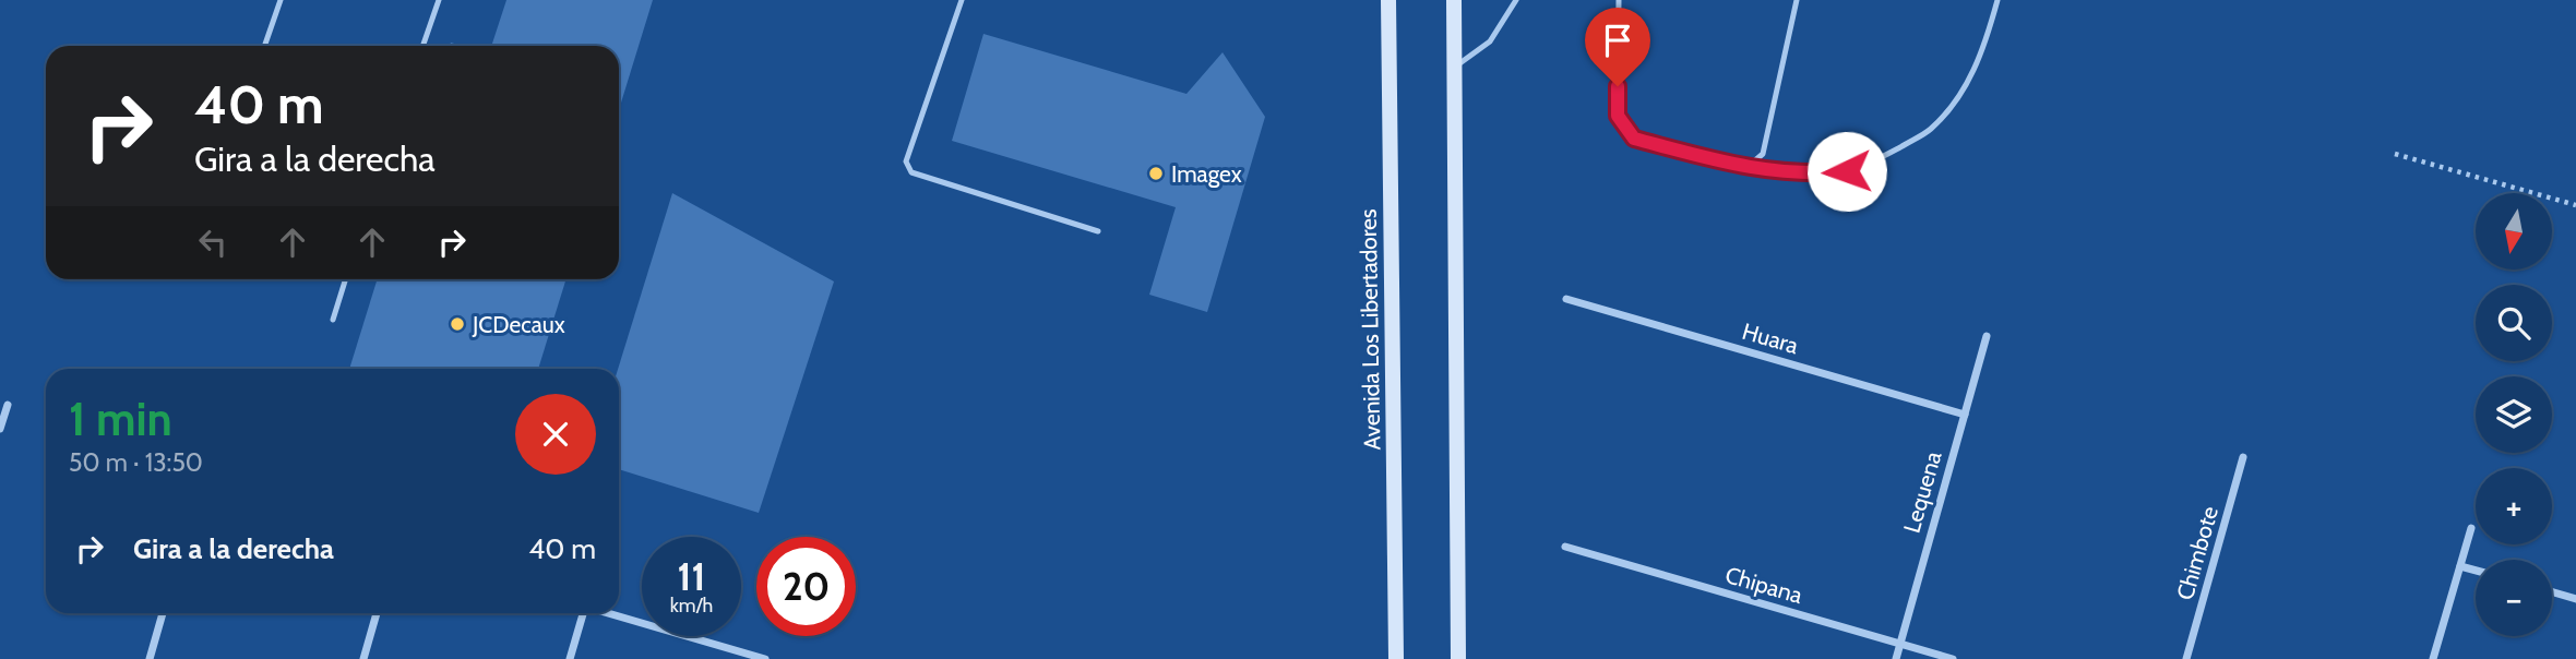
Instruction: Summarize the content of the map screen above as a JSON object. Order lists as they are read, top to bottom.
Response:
{
  "streets": {
    "street": [
      "Avenida Los Libertadores",
      "Huara",
      "Lequena",
      "Chimbote",
      "Chipana"
    ]
  },
  "crossings": [
    ["Huara", "Lequena"],
    ["Lequena", "Chipana"]
  ],
  "places": ["Imagex", "JCDecaux"],
  "north": "bottom",
  "page": {
    "turn": ["40 m", "Gira a la derecha"],
    "map_buttons": ["+", "−"],
    "heading": ["1 min", "50 m · 13:50"],
    "list": [
      {
        "name": "Gira a la derecha",
        "value": "40 m"
      }
    ],
    "speed": "11 km/h",
    "limit": "20"
  }
}
